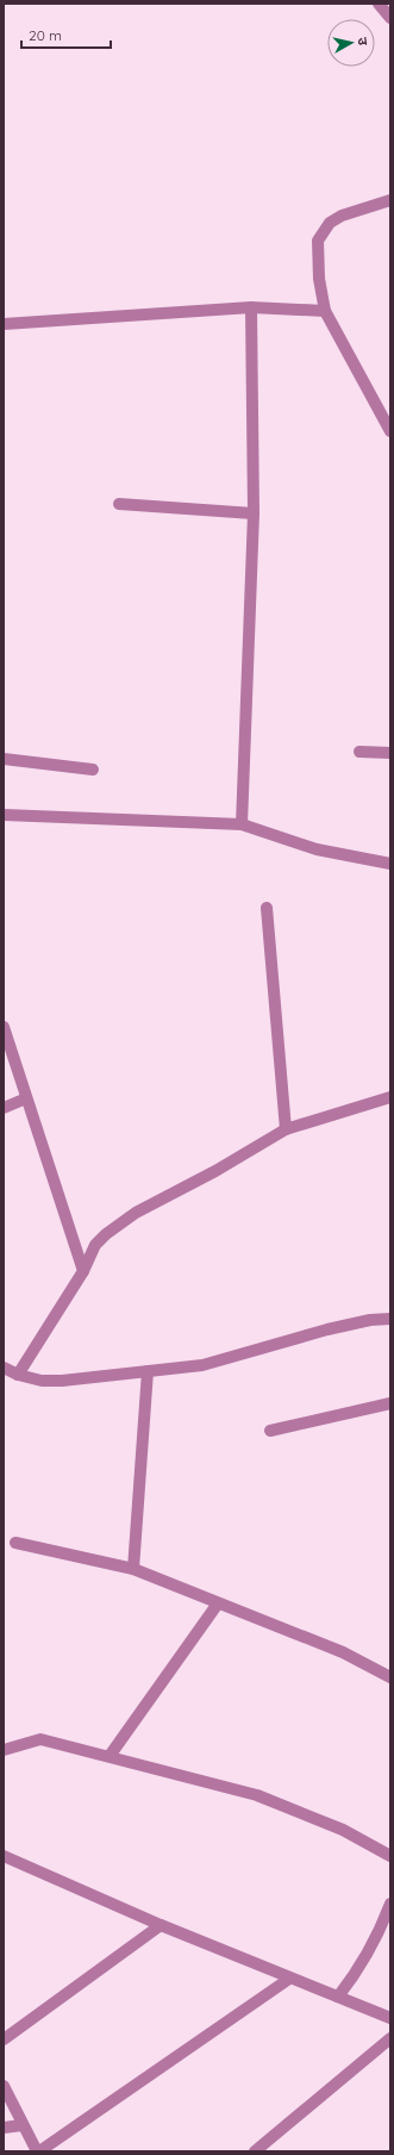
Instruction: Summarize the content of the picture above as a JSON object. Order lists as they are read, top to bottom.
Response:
{
  "scale_bar": "20 m",
  "north": "right"
}
